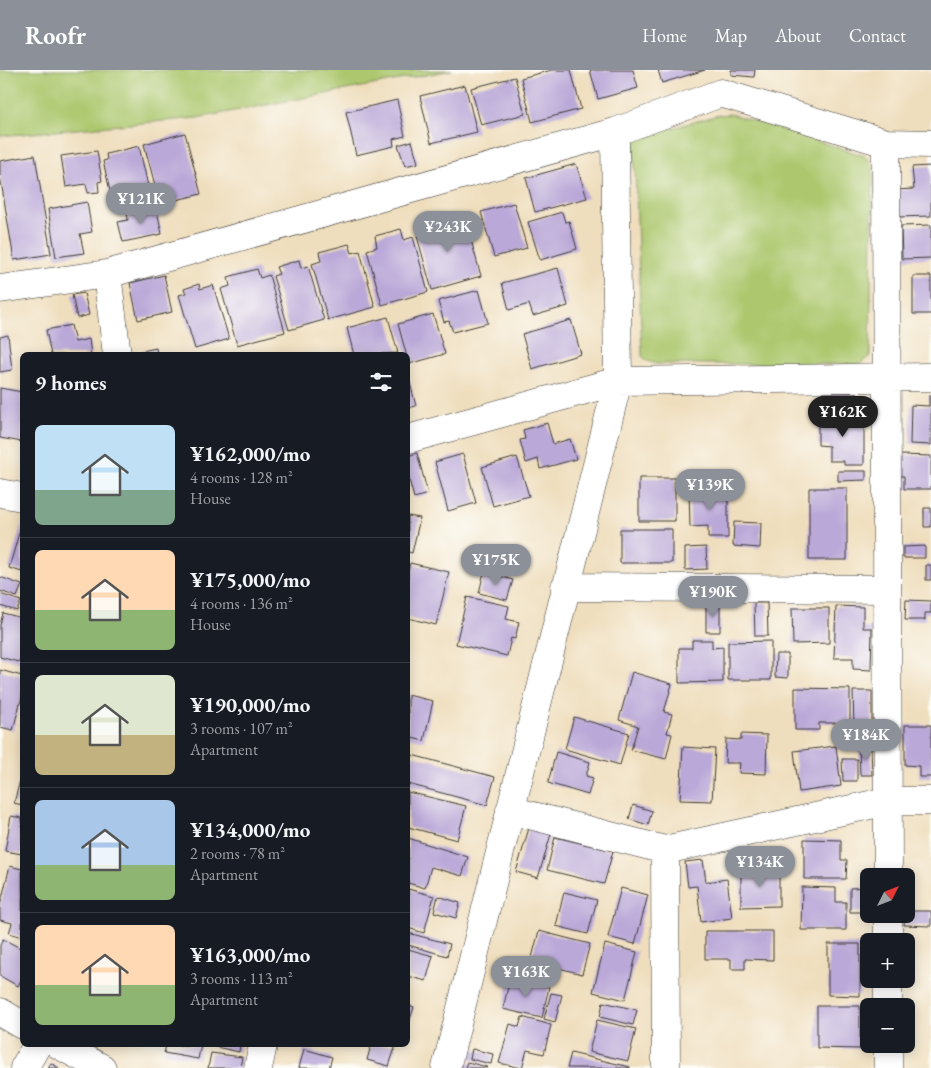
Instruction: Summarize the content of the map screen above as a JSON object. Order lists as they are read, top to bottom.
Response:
{
  "north": "top right",
  "page": {
    "header": "Roofr",
    "nav": [
      "Home",
      "Map",
      "About",
      "Contact"
    ],
    "price": [
      "¥121K",
      "¥243K",
      "¥162K",
      "¥139K",
      "¥175K",
      "¥190K",
      "¥184K",
      "¥134K",
      "¥163K"
    ],
    "heading": "9 homes",
    "list": [
      {
        "name": "¥162,000/mo",
        "note": "4 rooms · 128 m² · House"
      },
      {
        "name": "¥175,000/mo",
        "note": "4 rooms · 136 m² · House"
      },
      {
        "name": "¥190,000/mo",
        "note": "3 rooms · 107 m² · Apartment"
      },
      {
        "name": "¥134,000/mo",
        "note": "2 rooms · 78 m² · Apartment"
      },
      {
        "name": "¥163,000/mo",
        "note": "3 rooms · 113 m² · Apartment"
      }
    ],
    "map_buttons": ["+", "−"]
  }
}
